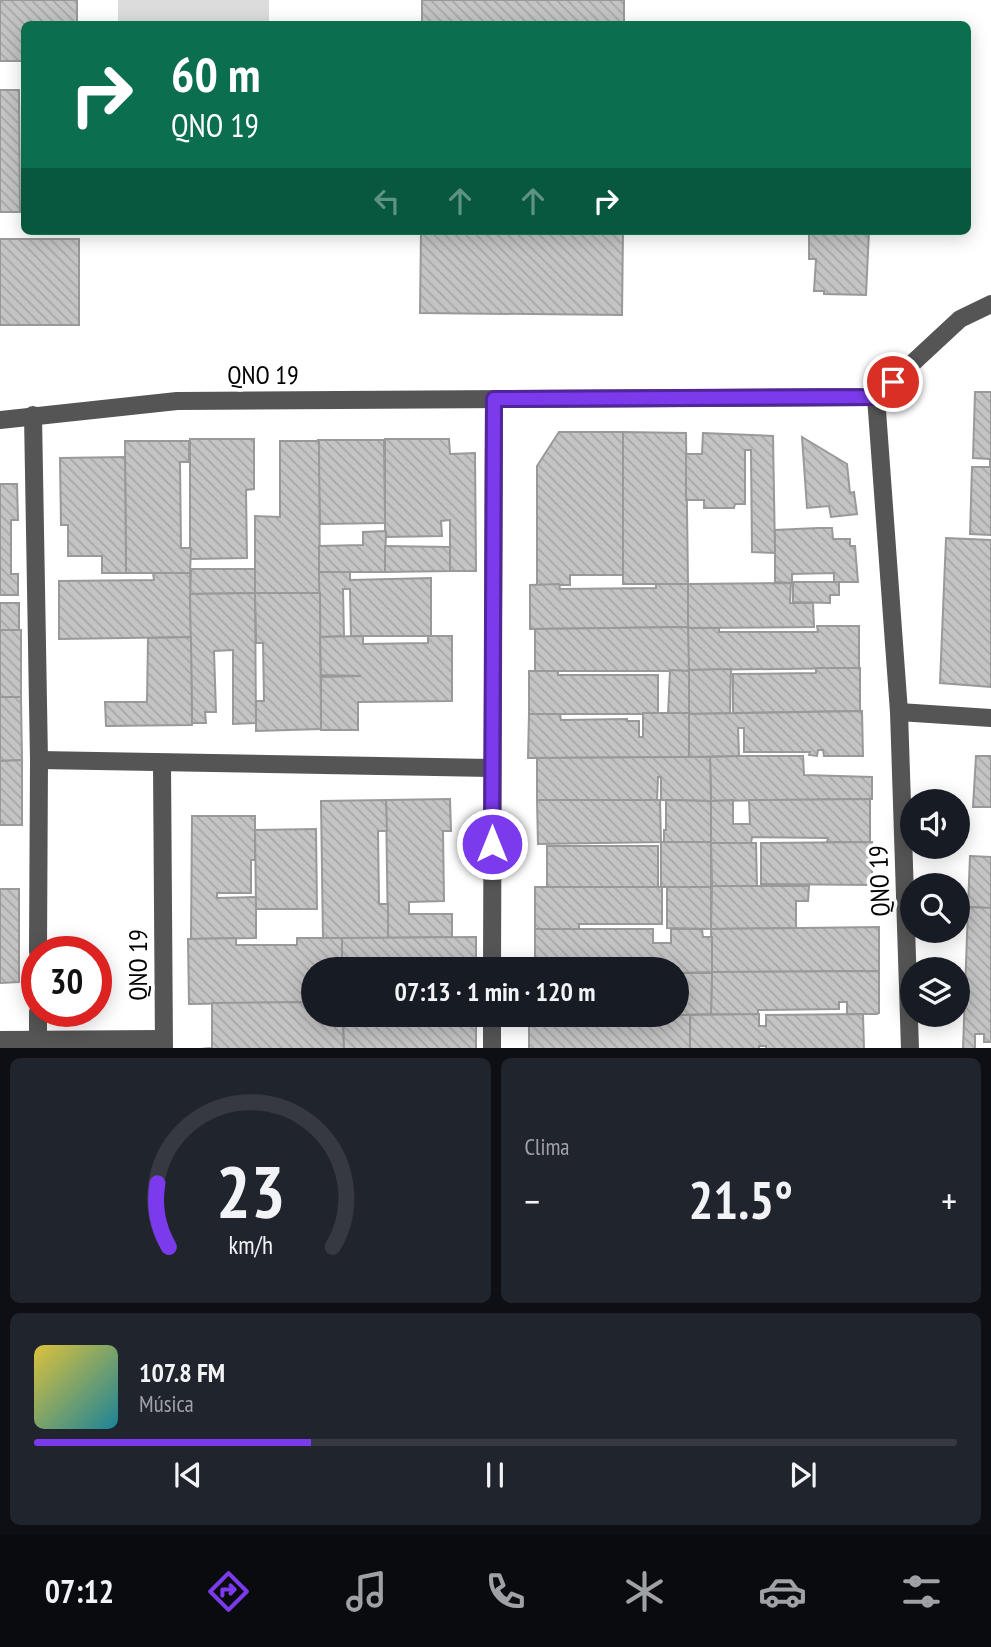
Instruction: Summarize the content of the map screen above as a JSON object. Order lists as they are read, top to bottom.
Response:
{
  "streets": {
    "street": ["QNO 19"]
  },
  "page": {
    "turn": ["60 m", "QNO 19"],
    "limit": "30",
    "trip": "07:13 · 1 min · 120 m",
    "tile": "Clima",
    "heat": ["−", "21.5°", "+"],
    "song": ["107.8 FM", "Música"],
    "tabs": "07:12",
    "gauge": ["23", "km/h"]
  }
}
